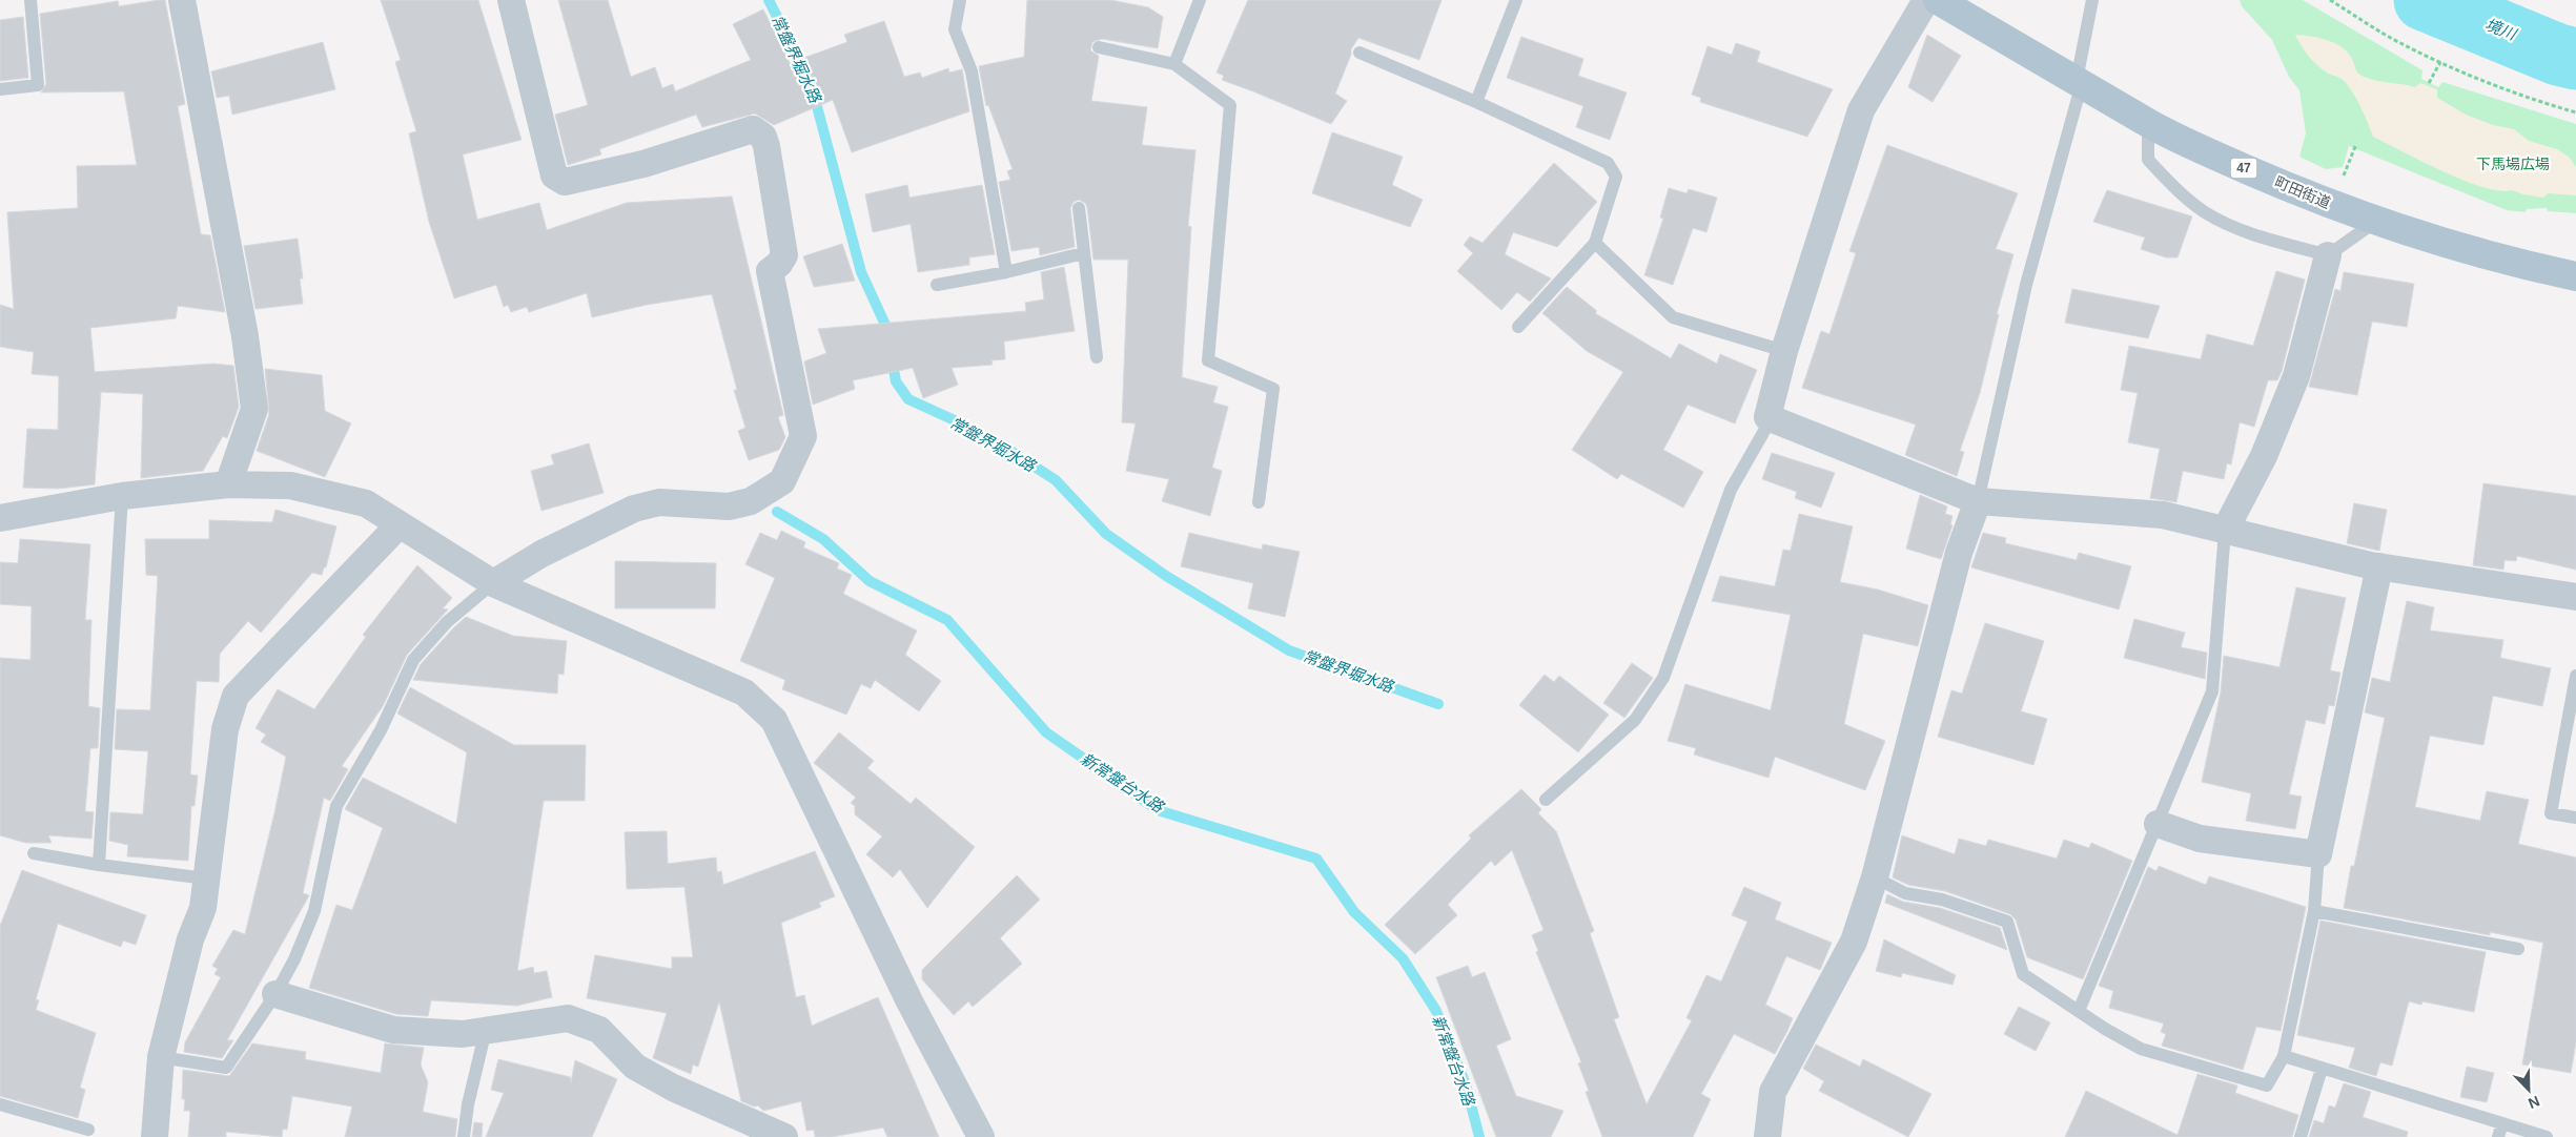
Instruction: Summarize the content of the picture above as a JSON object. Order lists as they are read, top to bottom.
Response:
{
  "streets": {
    "main road": ["47", "町田街道"]
  },
  "water": ["境川", "常盤界堀水路", "新常盤台水路"],
  "parks": ["下馬場広場"],
  "north": "bottom right"
}
